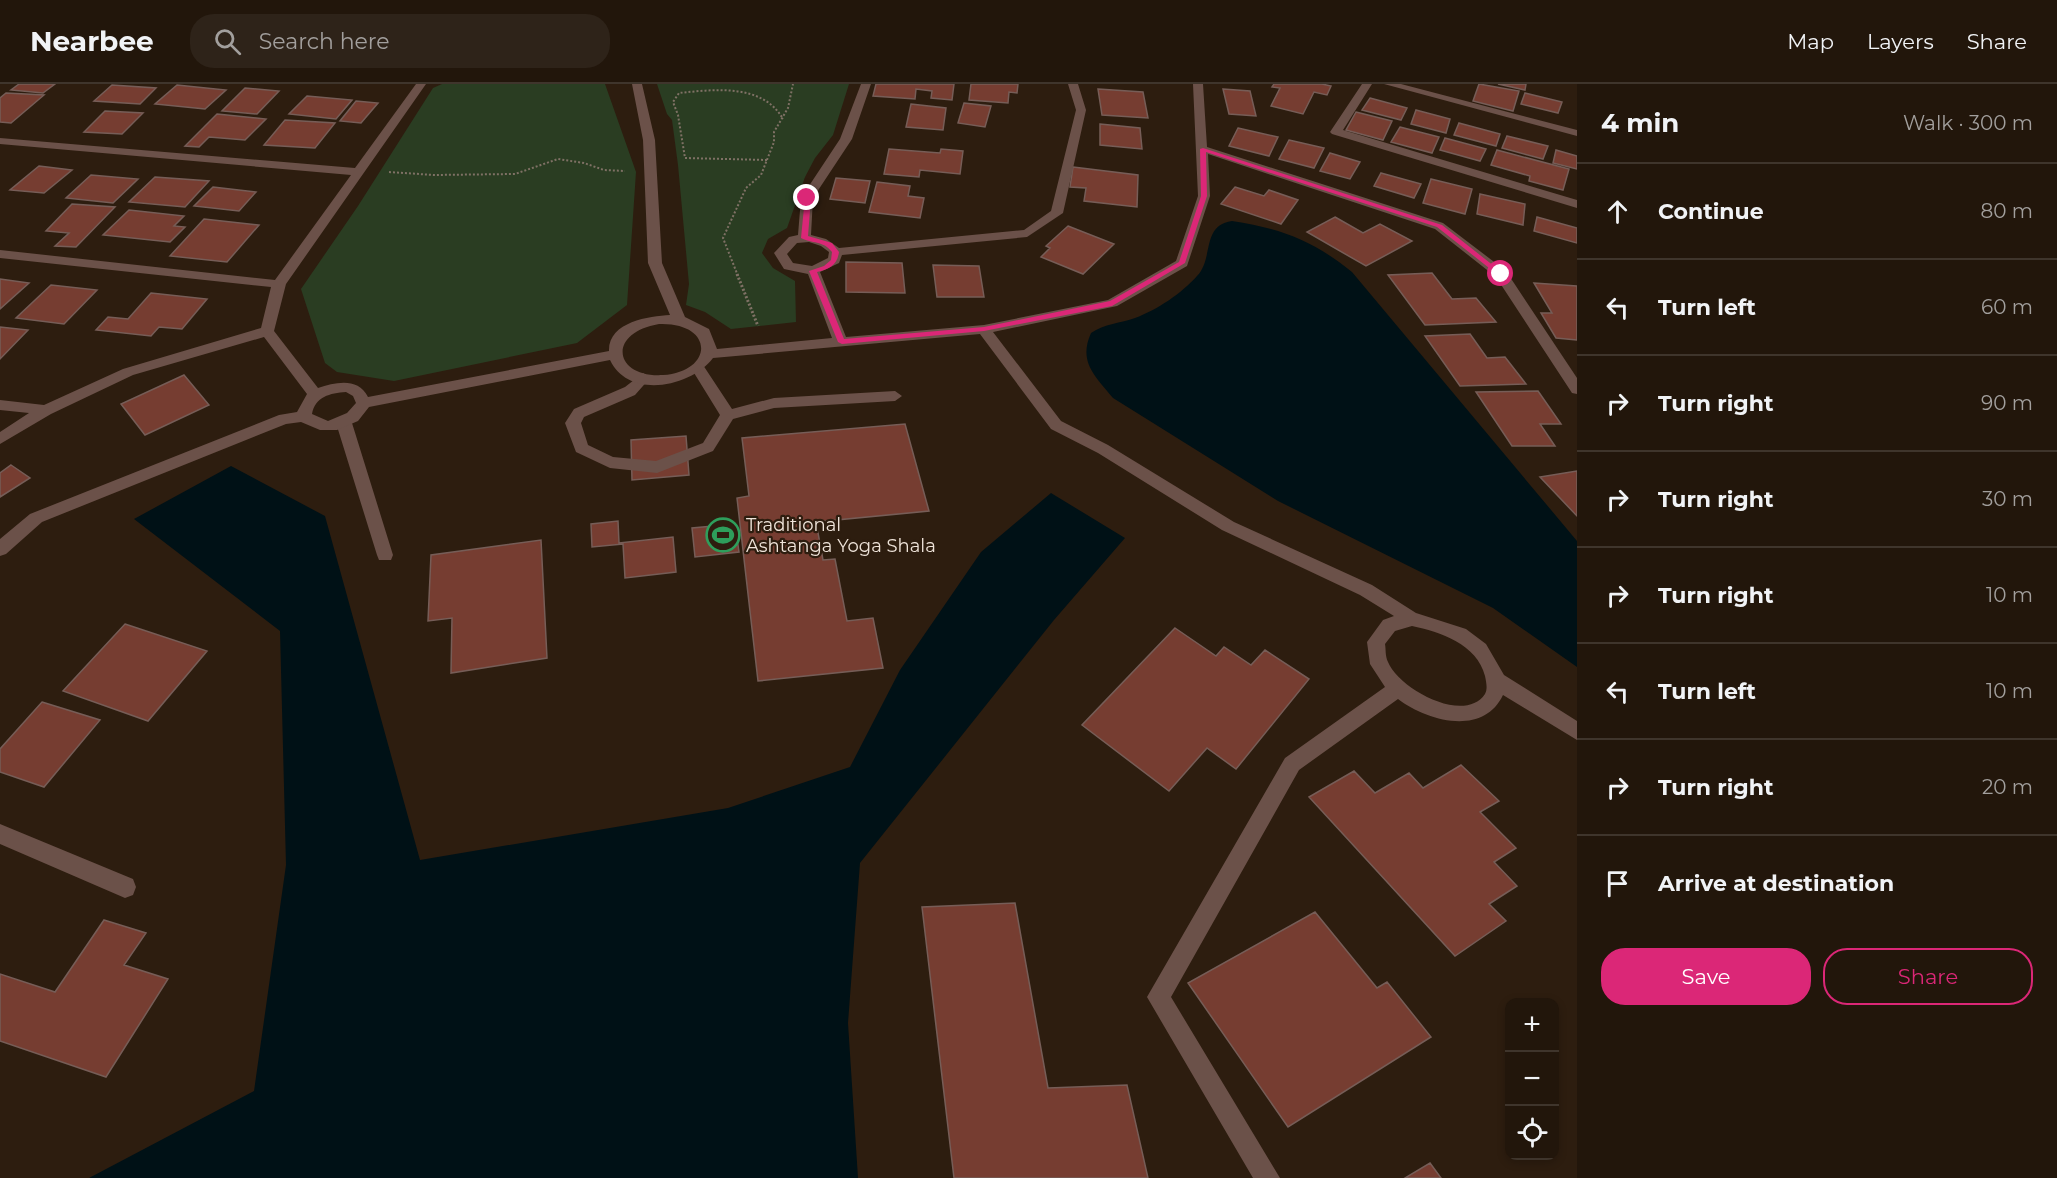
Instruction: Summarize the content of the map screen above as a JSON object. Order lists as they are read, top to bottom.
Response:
{
  "places": {
    "sports": ["Traditional Ashtanga Yoga Shala"]
  },
  "page": {
    "header": "Nearbee",
    "search": "Search here",
    "nav": ["Map", "Layers", "Share"],
    "heading": ["4 min", "Walk · 300 m"],
    "list": [
      ["Continue", "80 m"],
      ["Turn left", "60 m"],
      ["Turn right", "90 m"],
      ["Turn right", "30 m"],
      ["Turn right", "10 m"],
      ["Turn left", "10 m"],
      ["Turn right", "20 m"],
      "Arrive at destination"
    ],
    "buttons": ["Save", "Share"],
    "map_buttons": ["+", "−"]
  }
}
